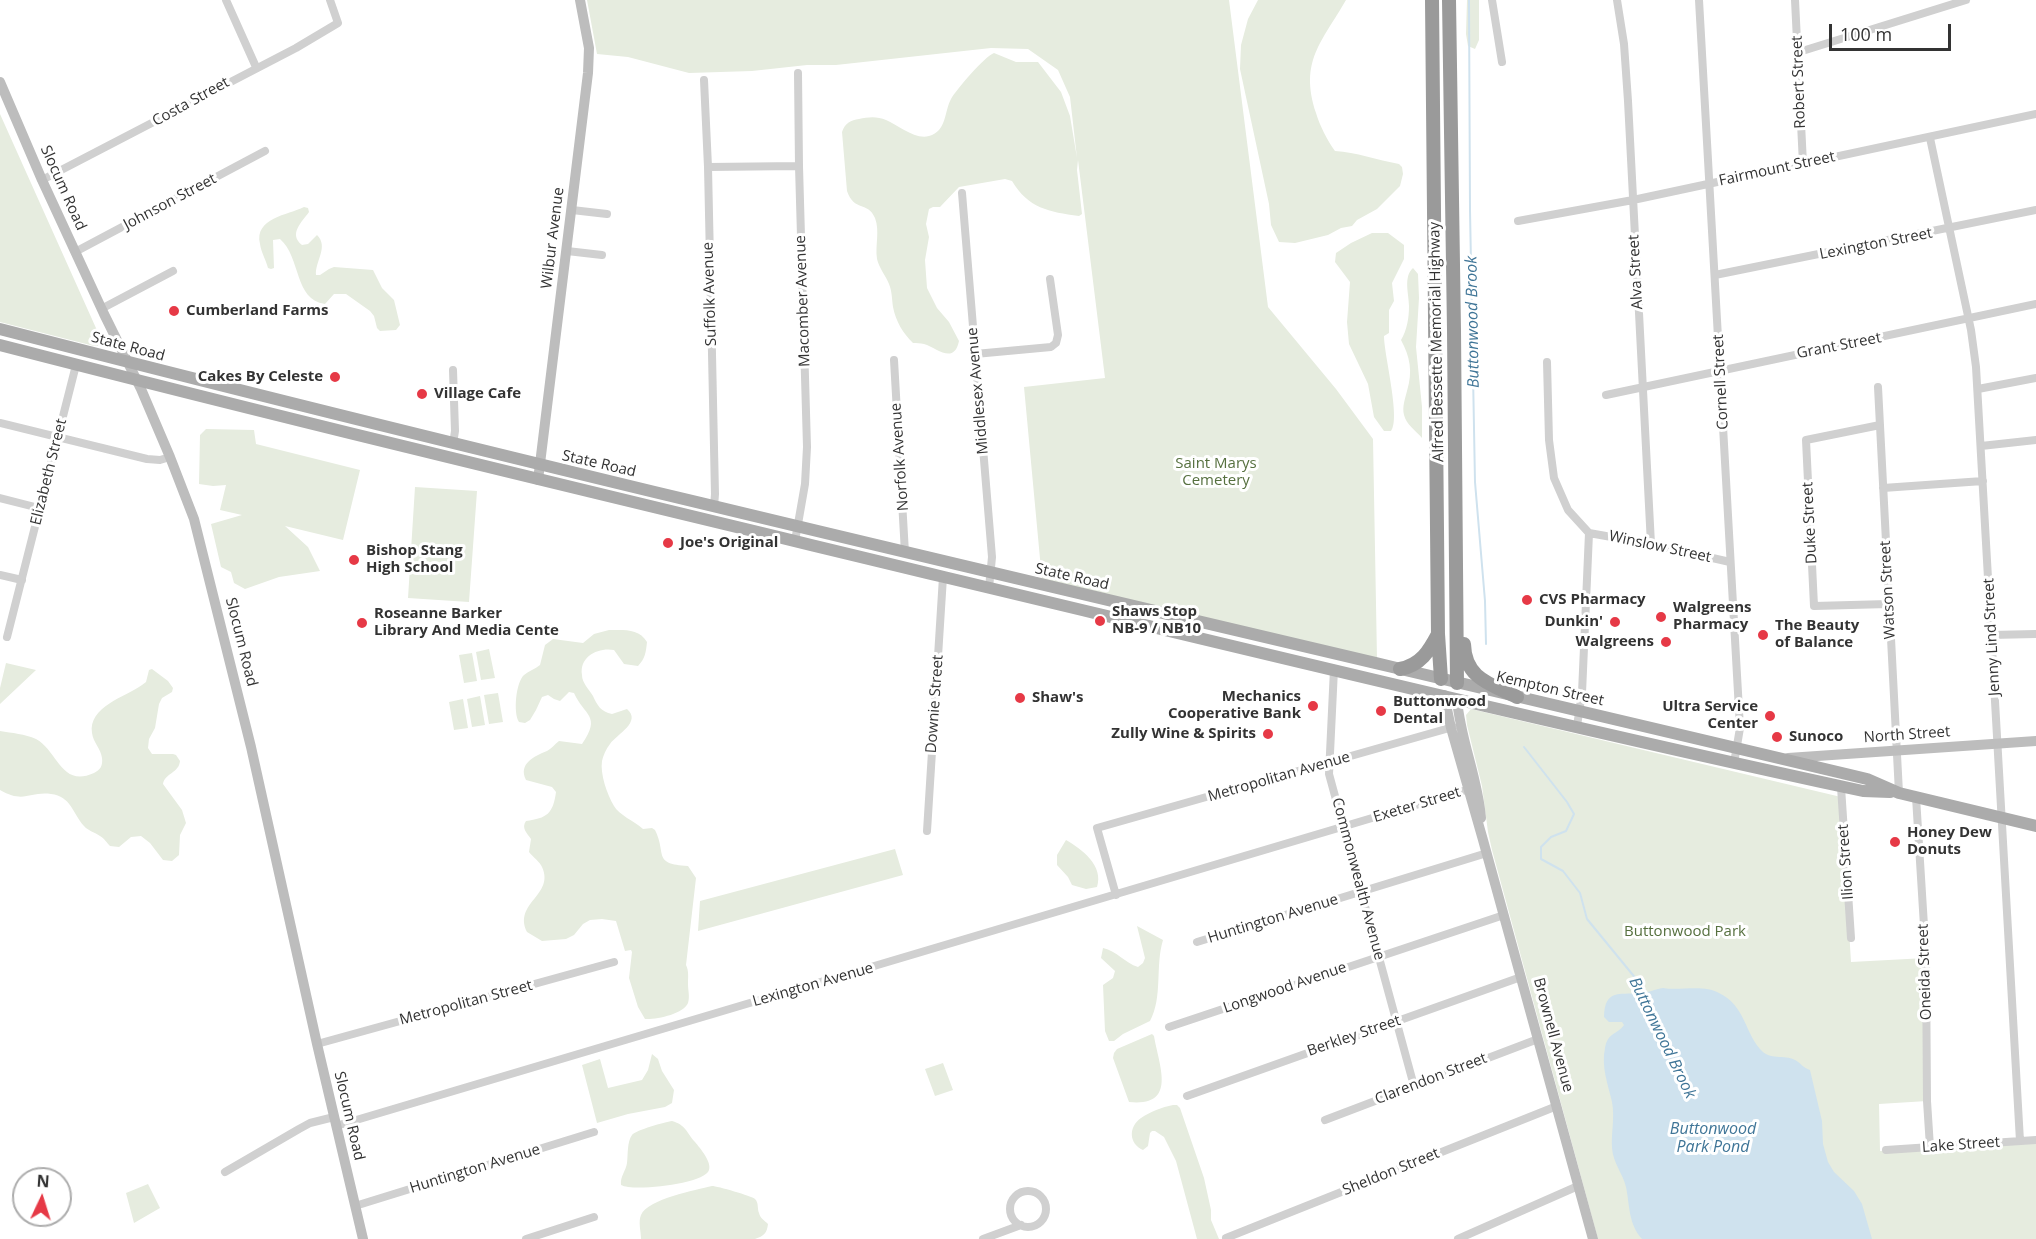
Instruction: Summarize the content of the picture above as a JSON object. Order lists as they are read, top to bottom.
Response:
{
  "streets": {
    "highway": ["Alfred Bessette Memorial Highway"],
    "main road": [
      "Slocum Road",
      "Wilbur Avenue",
      "State Road",
      "Kempton Street",
      "North Street",
      "Brownell Avenue"
    ],
    "street": [
      "Robert Street",
      "Costa Street",
      "Fairmount Street",
      "Johnson Street",
      "Lexington Street",
      "Alva Street",
      "Suffolk Avenue",
      "Macomber Avenue",
      "Grant Street",
      "Cornell Street",
      "Middlesex Avenue",
      "Norfolk Avenue",
      "Elizabeth Street",
      "Duke Street",
      "Winslow Street",
      "Watson Street",
      "Jenny Lind Street",
      "Downie Street",
      "Metropolitan Avenue",
      "Exeter Street",
      "Ilion Street",
      "Commonwealth Avenue",
      "Huntington Avenue",
      "Oneida Street",
      "Lexington Avenue",
      "Longwood Avenue",
      "Metropolitan Street",
      "Berkley Street",
      "Clarendon Street",
      "Lake Street",
      "Sheldon Street"
    ]
  },
  "crossings": [
    ["Robert Street", "Fairmount Street"],
    ["Costa Street", "Slocum Road"],
    ["Fairmount Street", "Alva Street"],
    ["Fairmount Street", "Cornell Street"],
    ["Fairmount Street", "Jenny Lind Street"],
    ["Slocum Road", "Johnson Street"],
    ["Slocum Road", "State Road"],
    ["Slocum Road", "Huntington Avenue"],
    ["Slocum Road", "Lexington Avenue"],
    ["Slocum Road", "Metropolitan Street"],
    ["Wilbur Avenue", "State Road"],
    ["Lexington Street", "Cornell Street"],
    ["Lexington Street", "Jenny Lind Street"],
    ["Alva Street", "Grant Street"],
    ["Alva Street", "Winslow Street"],
    ["Suffolk Avenue", "State Road"],
    ["Macomber Avenue", "State Road"],
    ["Alfred Bessette Memorial Highway", "Kempton Street"],
    ["Alfred Bessette Memorial Highway", "Brownell Avenue"],
    ["Grant Street", "Cornell Street"],
    ["Grant Street", "Jenny Lind Street"],
    ["State Road", "Middlesex Avenue"],
    ["State Road", "Norfolk Avenue"],
    ["State Road", "Elizabeth Street"],
    ["State Road", "Kempton Street"],
    ["State Road", "Downie Street"],
    ["Cornell Street", "Winslow Street"],
    ["Cornell Street", "Kempton Street"],
    ["Duke Street", "Watson Street"],
    ["Watson Street", "Kempton Street"],
    ["Watson Street", "North Street"],
    ["Jenny Lind Street", "Kempton Street"],
    ["Jenny Lind Street", "North Street"],
    ["Jenny Lind Street", "Lake Street"],
    ["Kempton Street", "North Street"],
    ["Kempton Street", "Ilion Street"],
    ["Kempton Street", "Commonwealth Avenue"],
    ["Kempton Street", "Oneida Street"],
    ["Kempton Street", "Brownell Avenue"],
    ["Metropolitan Avenue", "Commonwealth Avenue"],
    ["Metropolitan Avenue", "Lexington Avenue"],
    ["Metropolitan Avenue", "Brownell Avenue"],
    ["Exeter Street", "Commonwealth Avenue"],
    ["Exeter Street", "Lexington Avenue"],
    ["Exeter Street", "Brownell Avenue"],
    ["Commonwealth Avenue", "Huntington Avenue"],
    ["Commonwealth Avenue", "Longwood Avenue"],
    ["Commonwealth Avenue", "Berkley Street"],
    ["Commonwealth Avenue", "Clarendon Street"],
    ["Huntington Avenue", "Brownell Avenue"],
    ["Oneida Street", "Lake Street"],
    ["Longwood Avenue", "Brownell Avenue"],
    ["Brownell Avenue", "Berkley Street"],
    ["Brownell Avenue", "Clarendon Street"],
    ["Brownell Avenue", "Sheldon Street"]
  ],
  "water": ["Buttonwood Brook", "Buttonwood Park Pond"],
  "parks": ["Saint Marys Cemetery", "Buttonwood Park"],
  "places": [
    "Cumberland Farms",
    "Cakes By Celeste",
    "Village Cafe",
    "Joe's Original",
    "Bishop Stang High School",
    "CVS Pharmacy",
    "Walgreens Pharmacy",
    "Shaws Stop NB-9 / NB10",
    "Dunkin'",
    "Roseanne Barker Library And Media Cente",
    "The Beauty of Balance",
    "Walgreens",
    "Shaw's",
    "Mechanics Cooperative Bank",
    "Buttonwood Dental",
    "Ultra Service Center",
    "Zully Wine & Spirits",
    "Sunoco",
    "Honey Dew Donuts"
  ],
  "scale_bar": "100 m",
  "north": "top"
}
